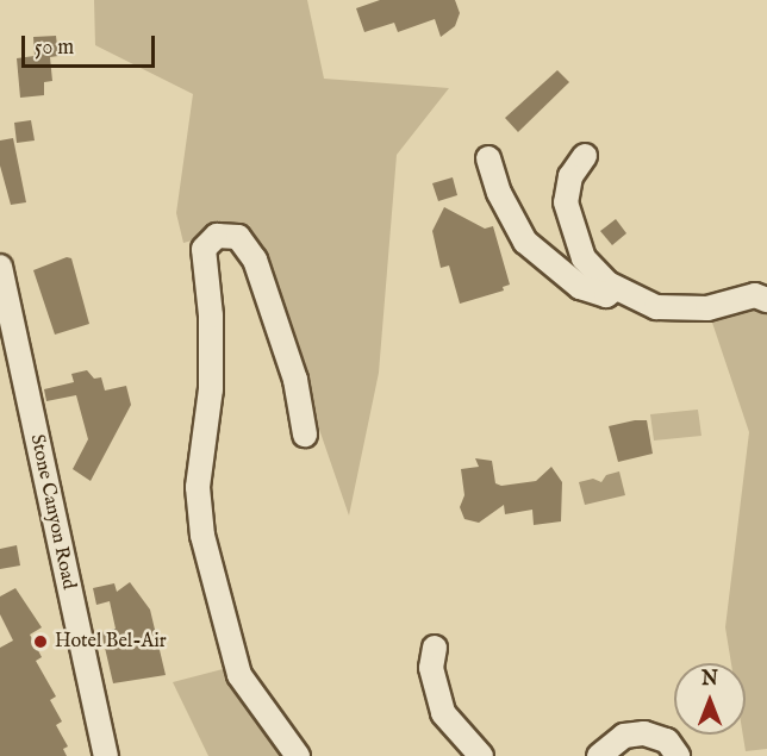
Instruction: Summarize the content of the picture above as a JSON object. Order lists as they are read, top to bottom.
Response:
{
  "streets": {
    "street": ["Stone Canyon Road"]
  },
  "places": ["Hotel Bel-Air"],
  "scale_bar": "50 m",
  "north": "top"
}
